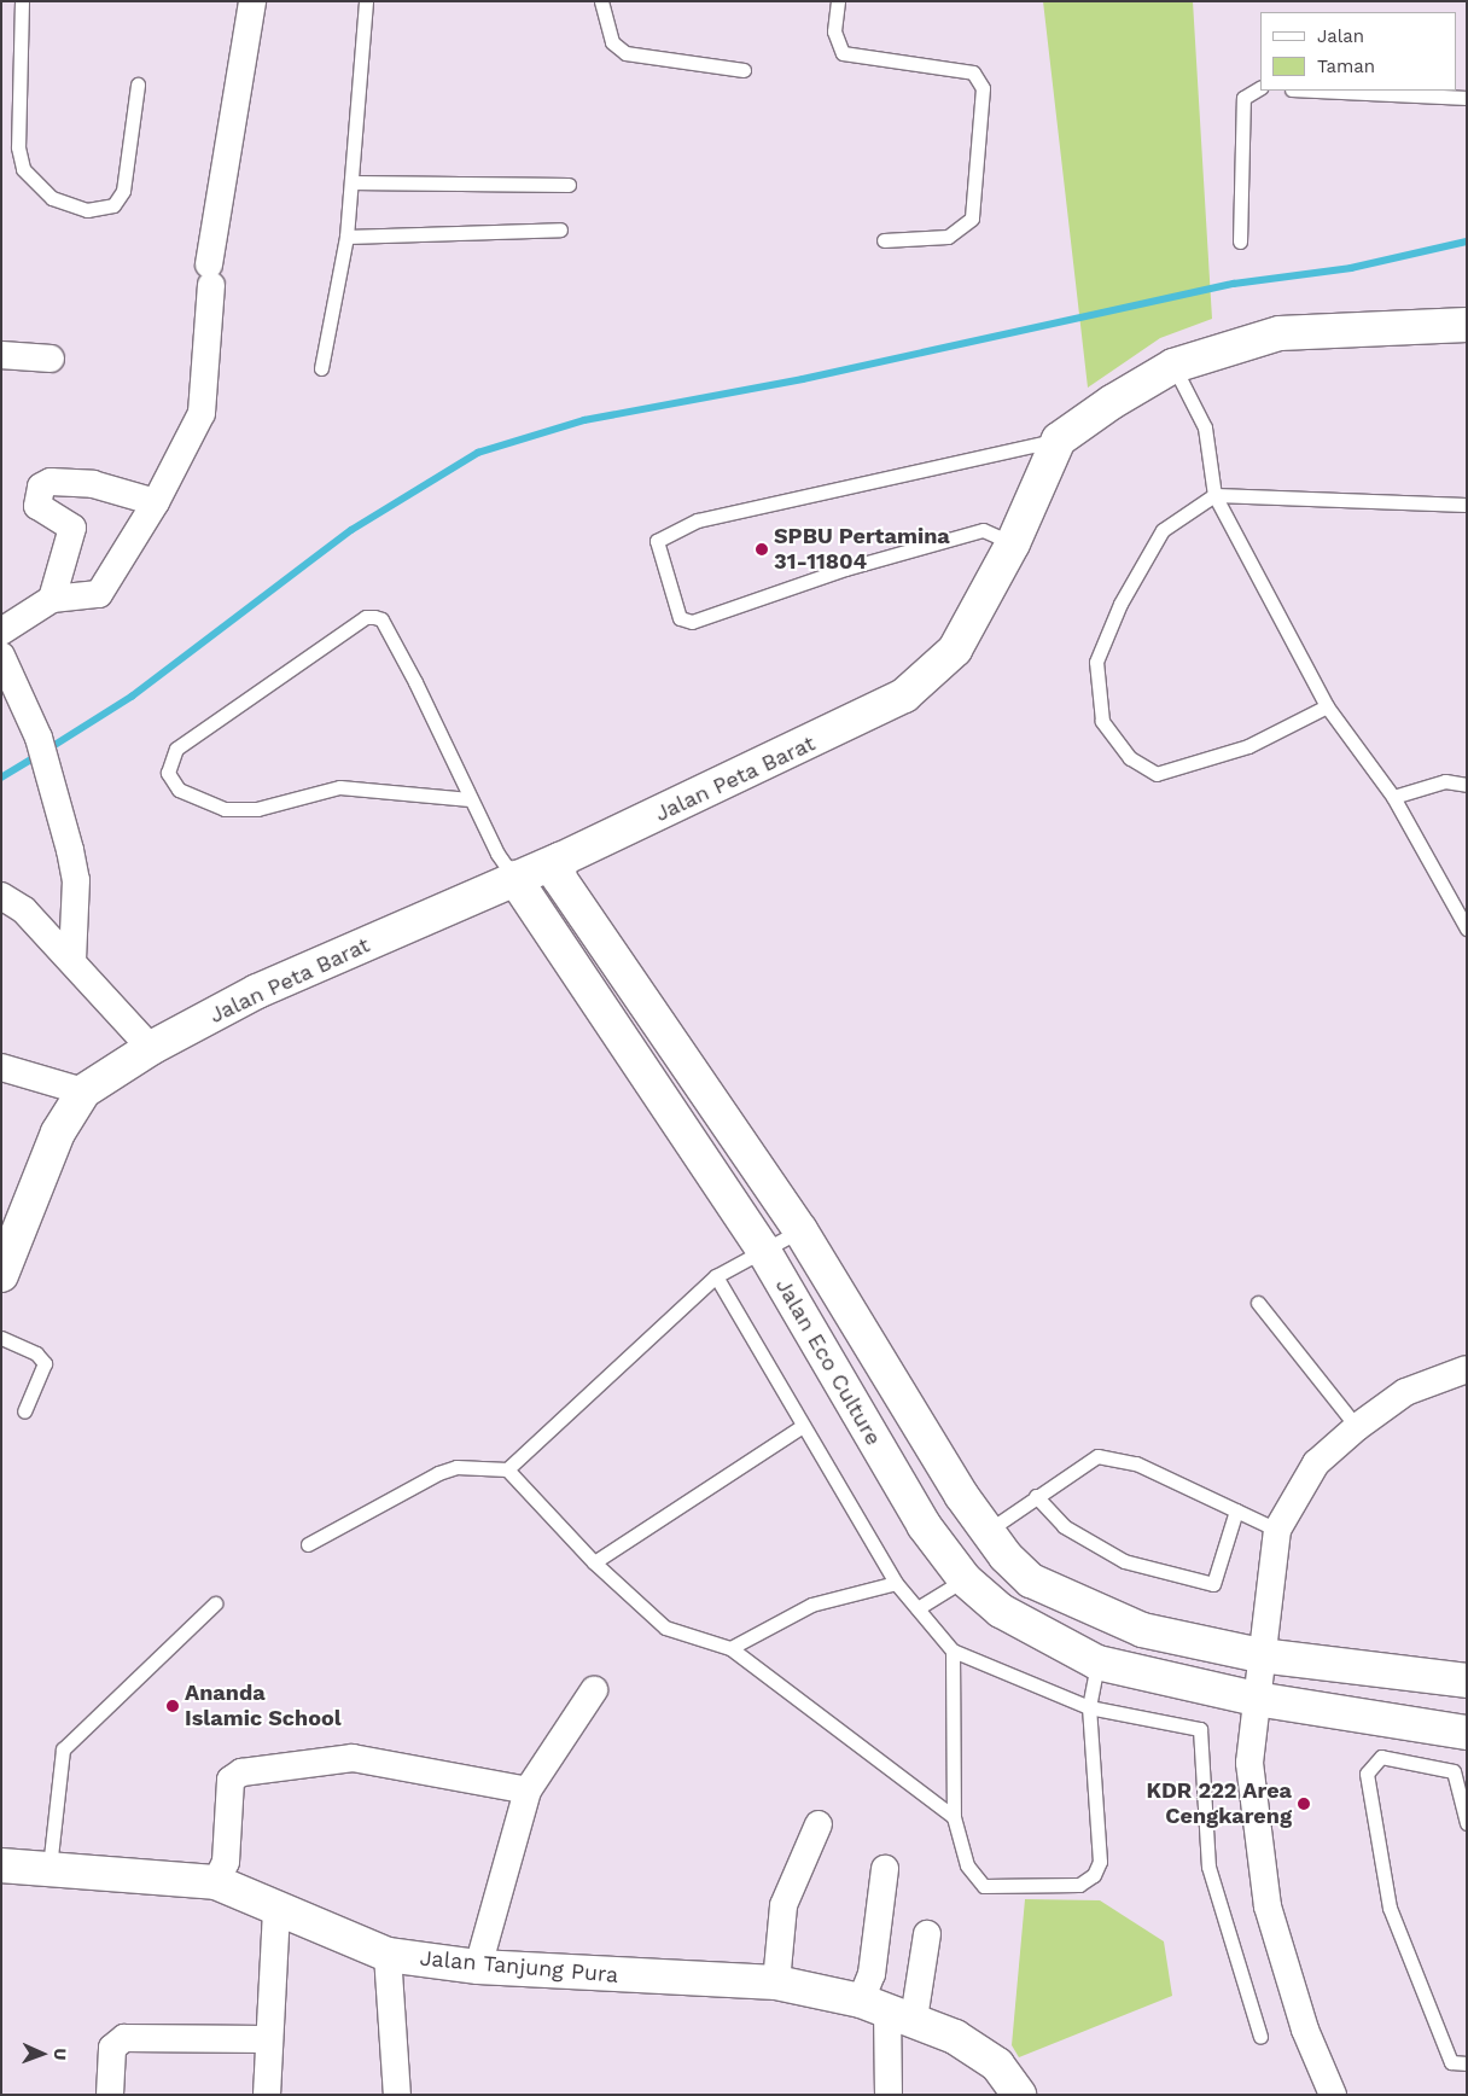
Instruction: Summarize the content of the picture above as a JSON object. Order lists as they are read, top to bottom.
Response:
{
  "streets": {
    "street": ["Jalan Peta Barat", "Jalan Eco Culture", "Jalan Tanjung Pura"]
  },
  "crossings": [
    ["Jalan Peta Barat", "Jalan Eco Culture"]
  ],
  "places": ["SPBU Pertamina 31-11804", "Ananda Islamic School", "KDR 222 Area Cengkareng"],
  "legend": ["Jalan", "Taman"],
  "north": "right"
}
